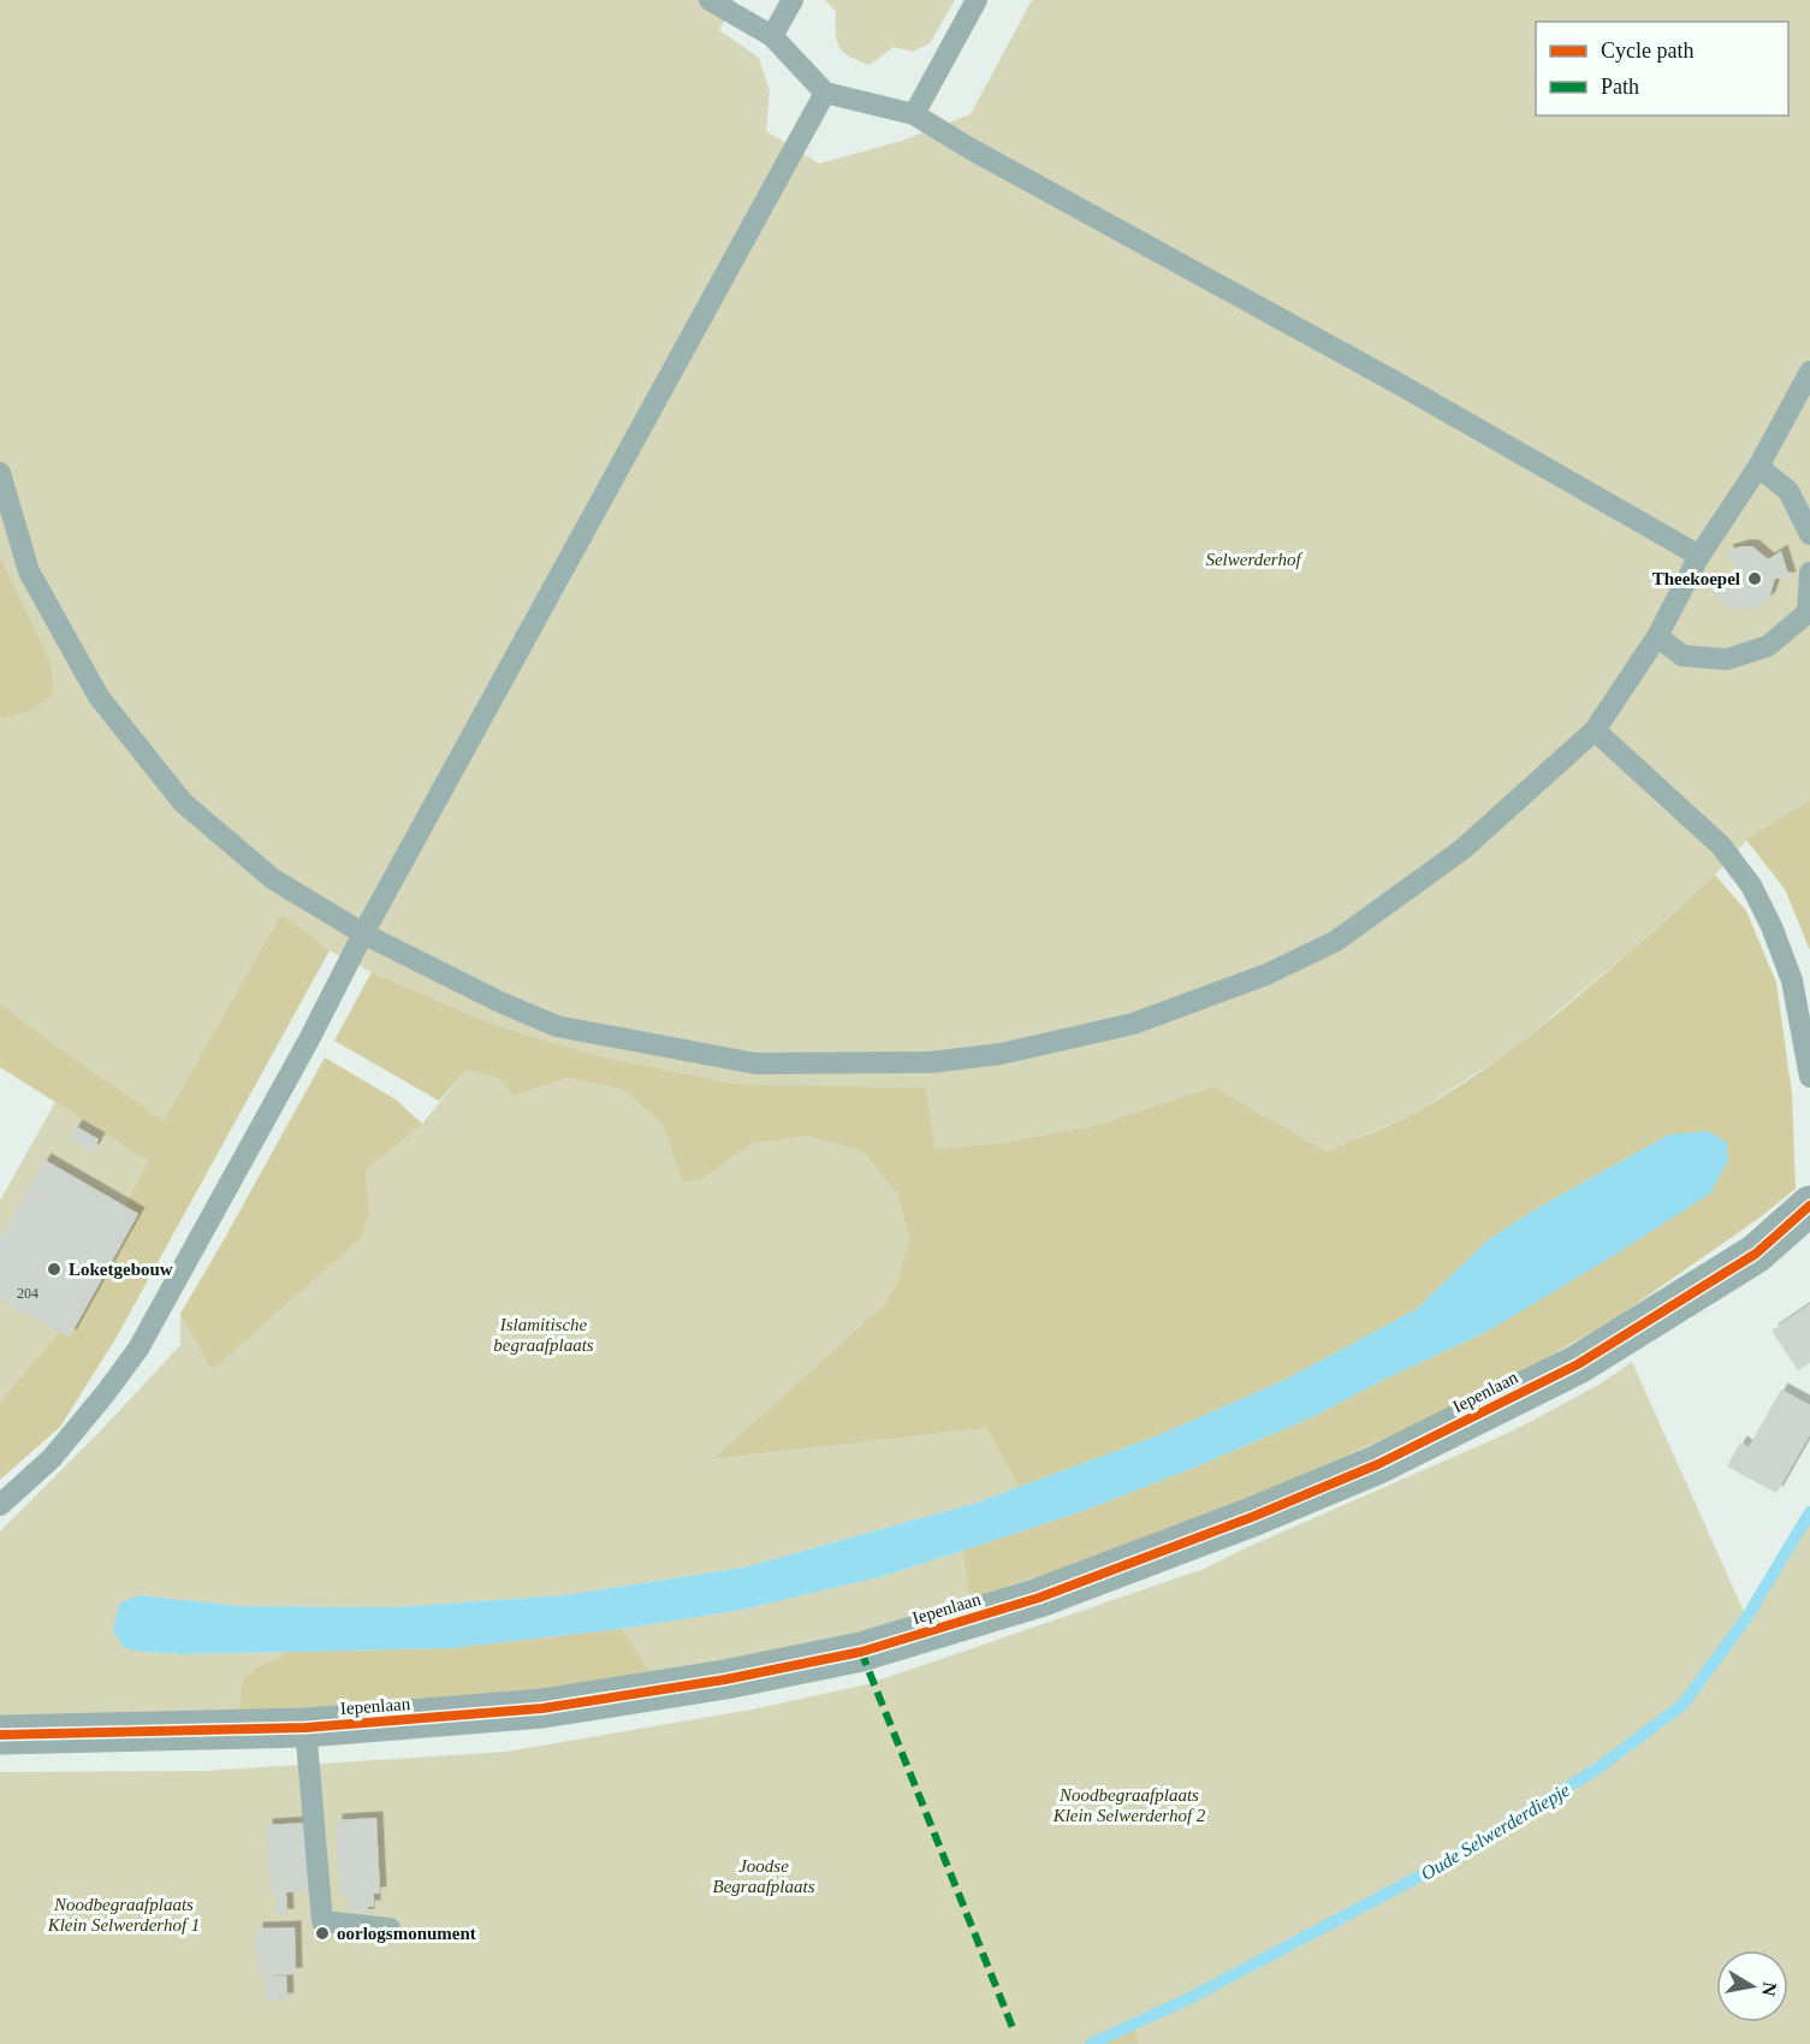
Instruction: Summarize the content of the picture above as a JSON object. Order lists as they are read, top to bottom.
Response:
{
  "streets": {
    "street": ["Iepenlaan"]
  },
  "water": ["Oude Selwerderdiepje"],
  "parks": [
    "Selwerderhof",
    "Islamitische begraafplaats",
    "Noodbegraafplaats Klein Selwerderhof 2",
    "Joodse Begraafplaats",
    "Noodbegraafplaats Klein Selwerderhof 1"
  ],
  "places": ["Theekoepel", "Loketgebouw", "oorlogsmonument"],
  "house_numbers": ["204"],
  "legend": ["Cycle path", "Path"],
  "north": "right"
}
